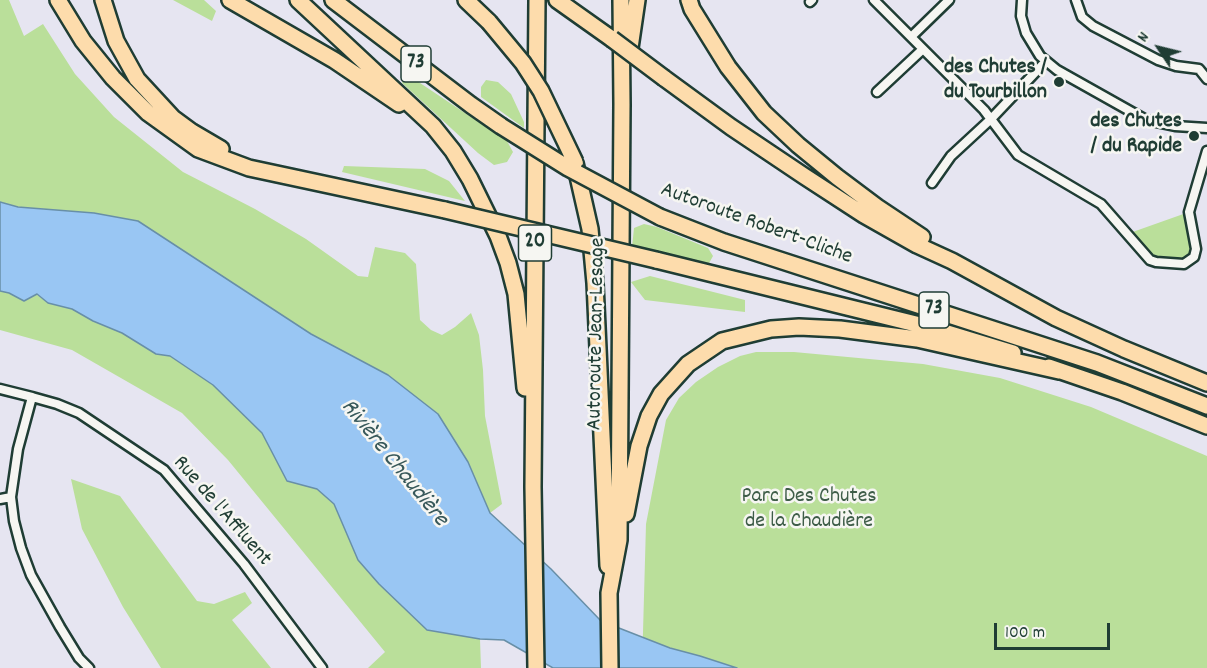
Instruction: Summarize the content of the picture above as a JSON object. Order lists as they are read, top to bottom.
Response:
{
  "streets": {
    "highway": [
      "73",
      "Autoroute Robert-Cliche",
      "20",
      "Autoroute Jean-Lesage"
    ],
    "street": ["Rue de l'Affluent"]
  },
  "water": ["Rivière Chaudière"],
  "parks": ["Parc Des Chutes de la Chaudière"],
  "places": ["des Chutes / du Tourbillon", "des Chutes / du Rapide"],
  "scale_bar": "100 m",
  "north": "top left"
}
